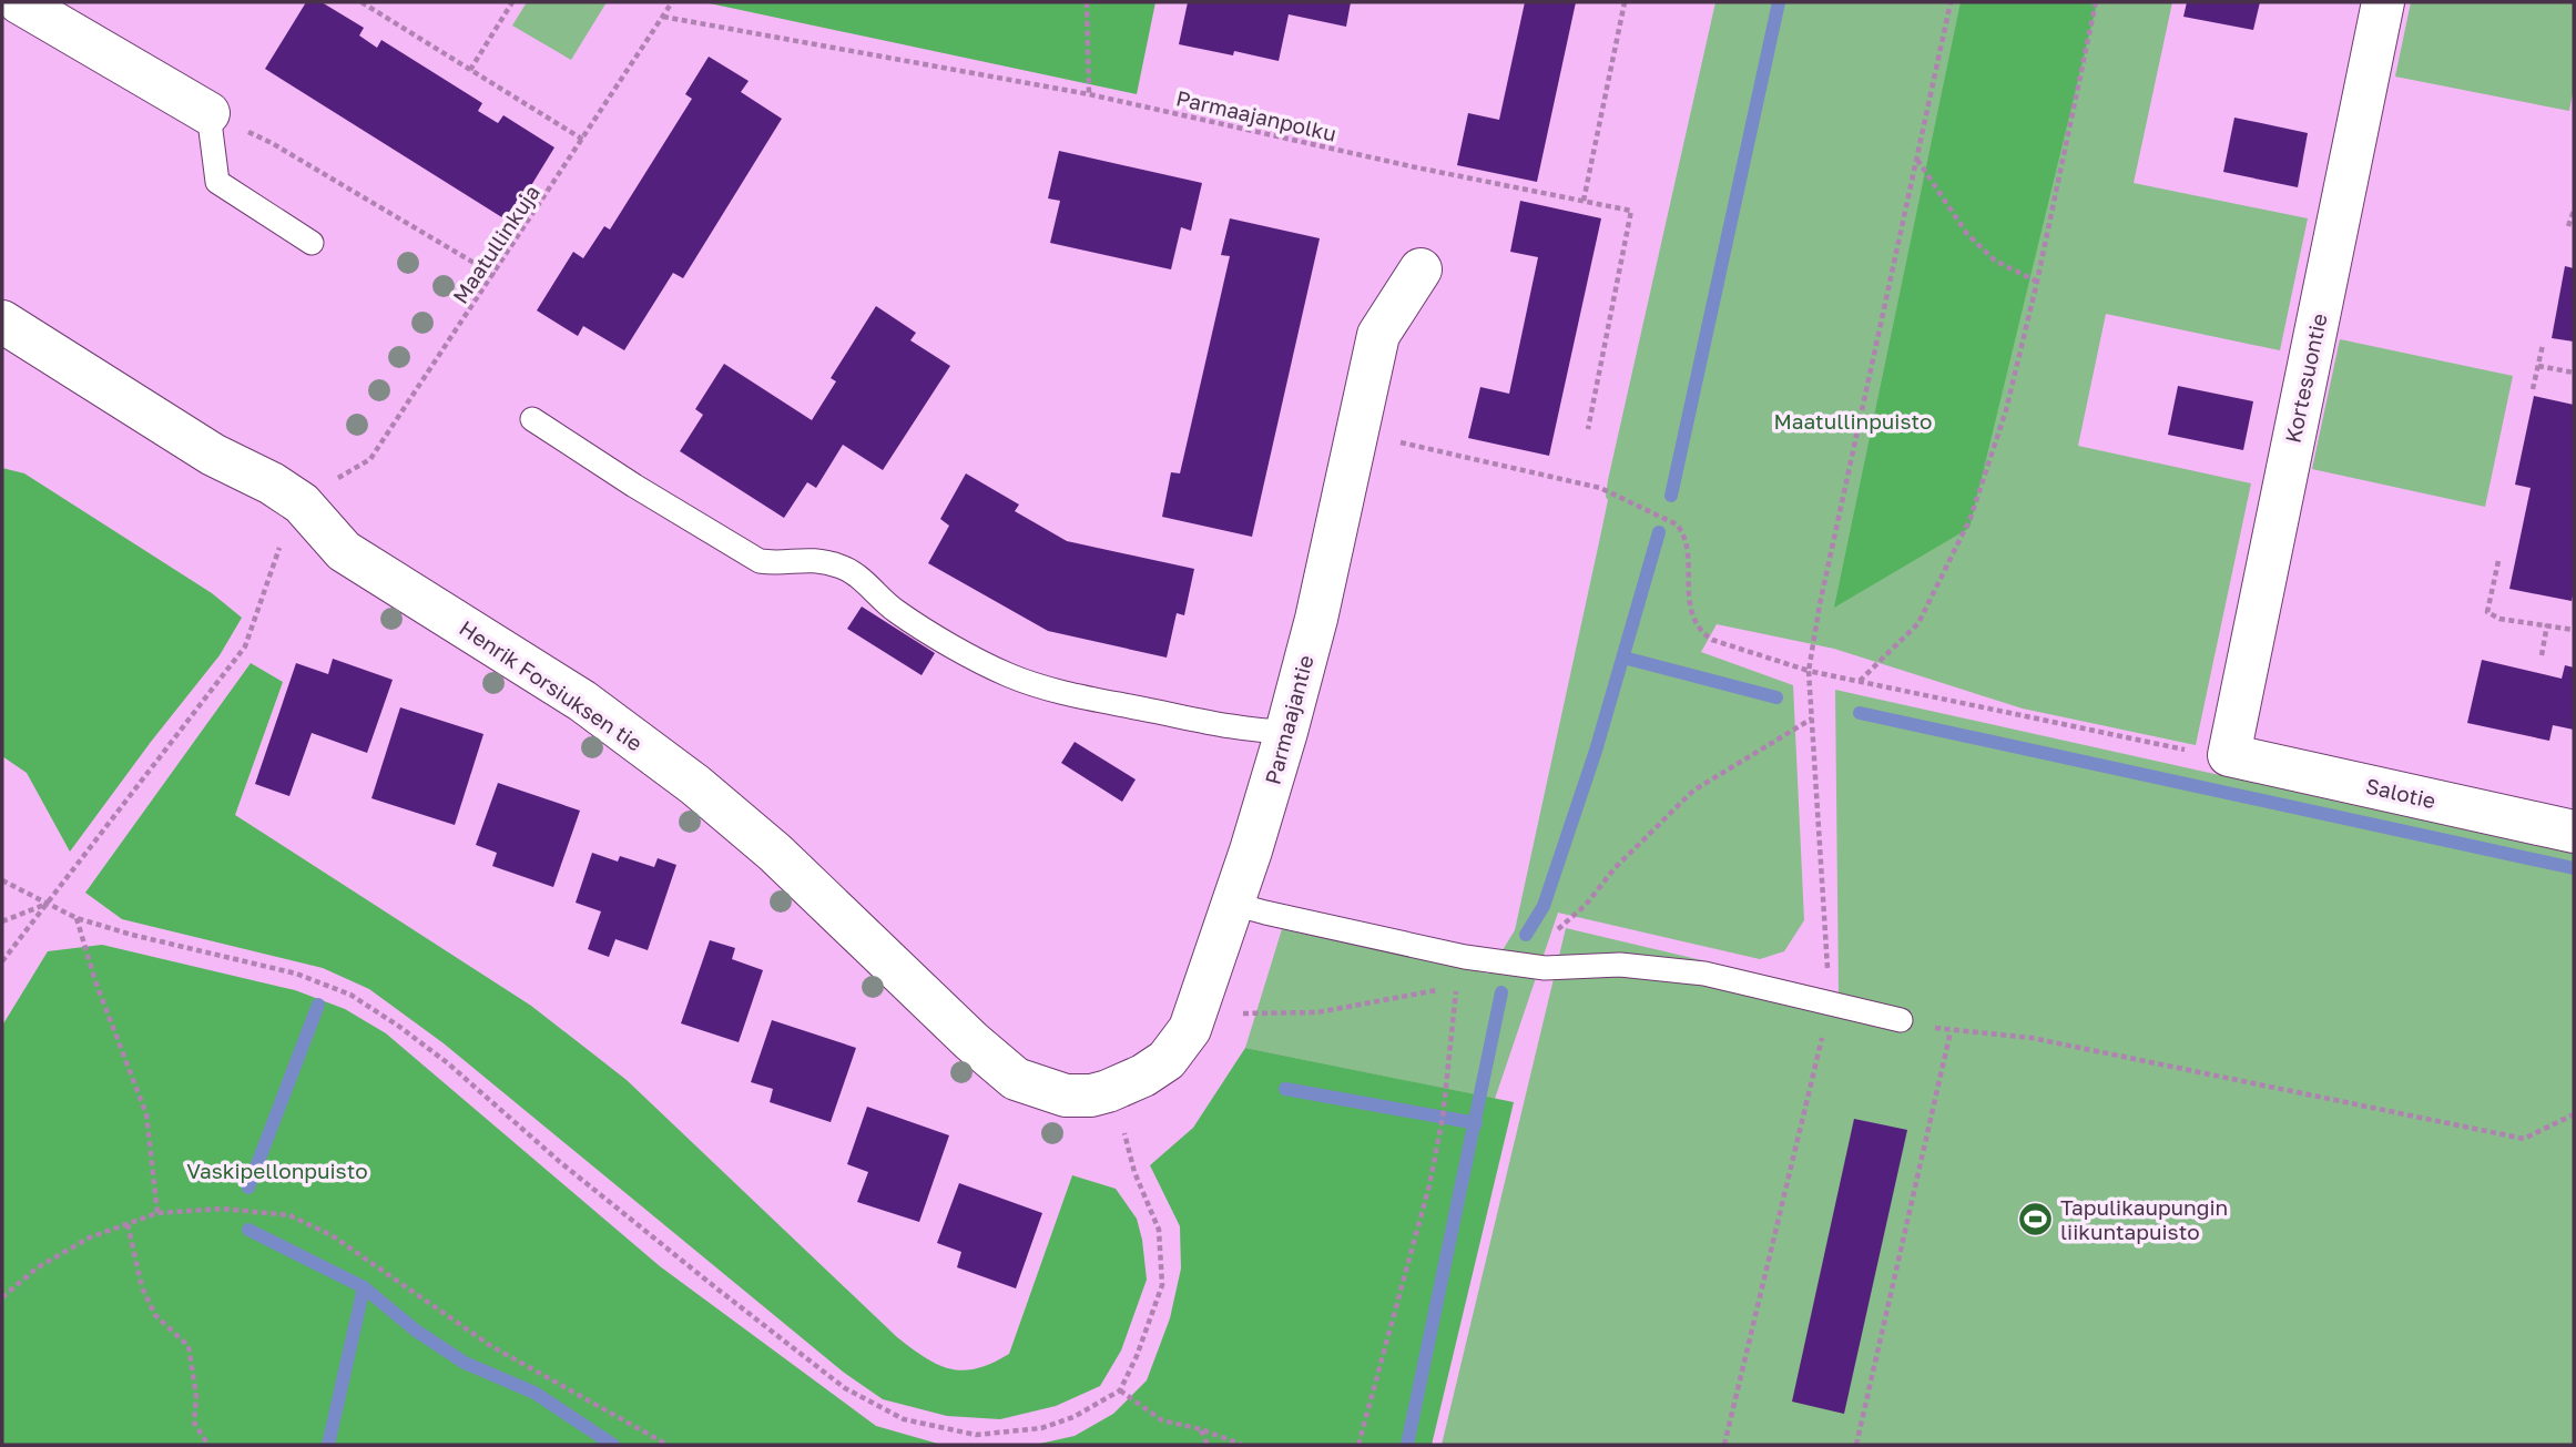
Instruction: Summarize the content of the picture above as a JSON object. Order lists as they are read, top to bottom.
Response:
{
  "streets": {
    "street": [
      "Kortesuontie",
      "Henrik Forsiuksen tie",
      "Parmaajantie",
      "Salotie"
    ],
    "path": ["Parmaajanpolku", "Maatullinkuja"]
  },
  "crossings": [
    ["Parmaajanpolku", "Maatullinkuja"],
    ["Kortesuontie", "Salotie"],
    ["Henrik Forsiuksen tie", "Parmaajantie"]
  ],
  "parks": ["Maatullinpuisto", "Vaskipellonpuisto"],
  "places": {
    "sports": ["Tapulikaupungin liikuntapuisto"]
  }
}
